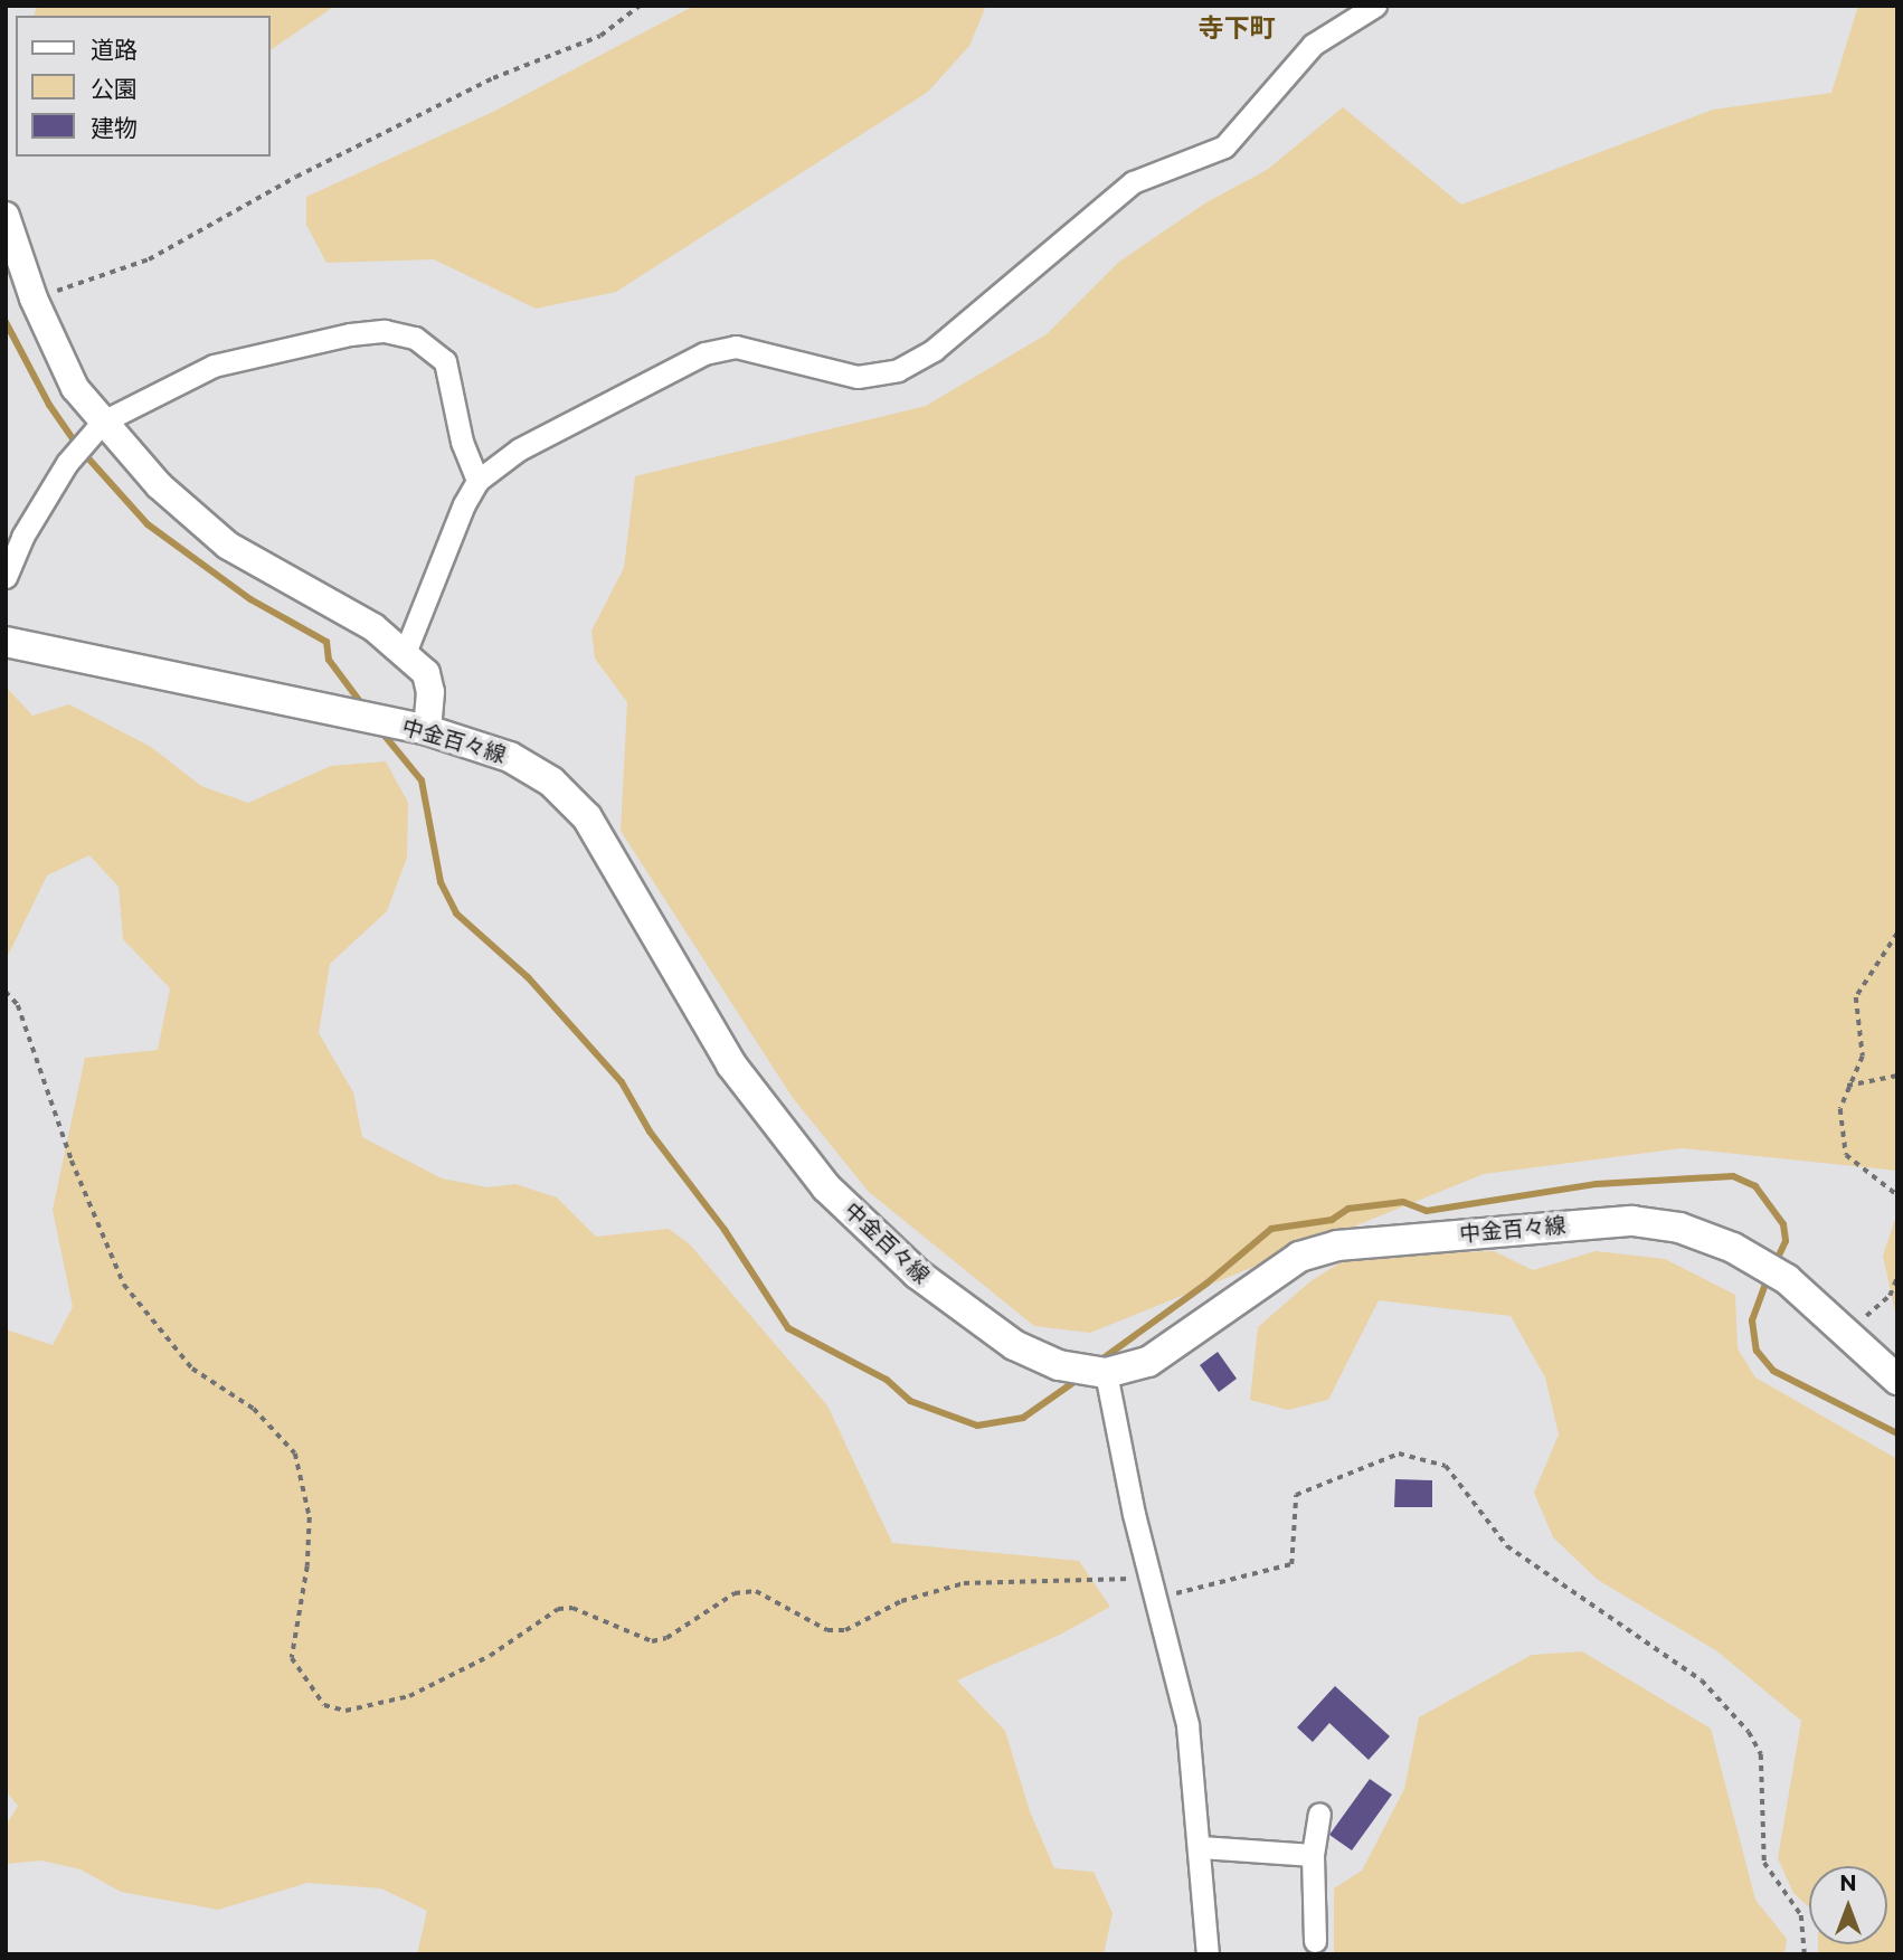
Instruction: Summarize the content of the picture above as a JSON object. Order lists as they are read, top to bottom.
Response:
{
  "streets": {
    "main road": ["中金百々線"]
  },
  "districts": ["寺下町"],
  "legend": ["道路", "公園", "建物"],
  "north": "top"
}
